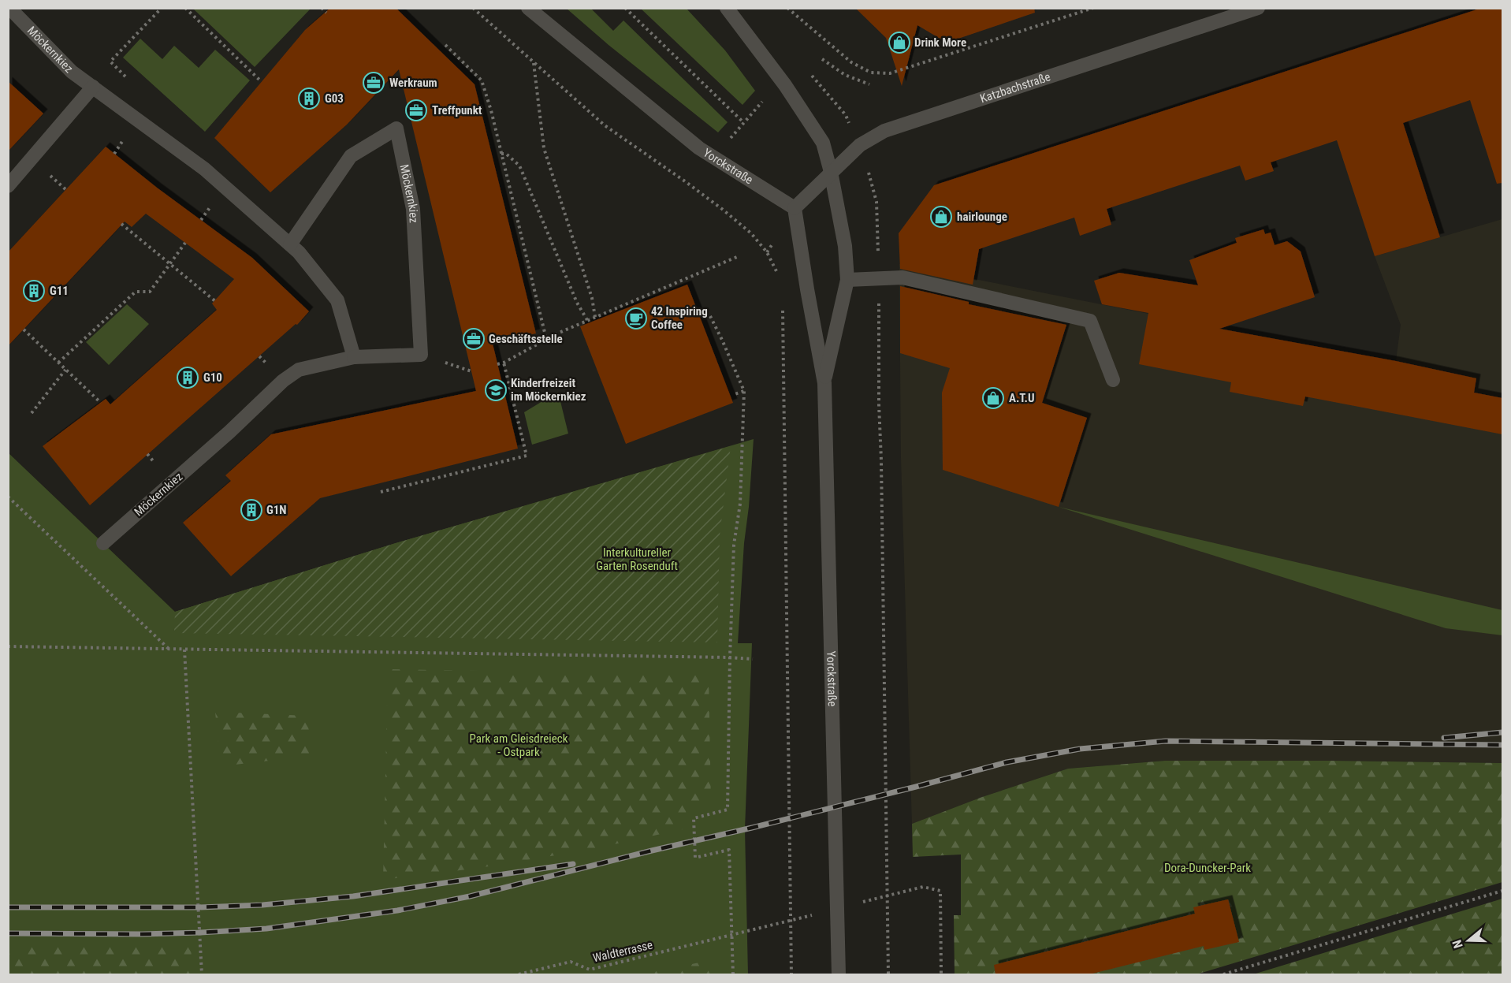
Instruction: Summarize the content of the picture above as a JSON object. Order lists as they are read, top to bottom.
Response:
{
  "streets": {
    "main road": ["Möckernkiez", "Katzbachstraße", "Yorckstraße"],
    "path": ["Waldterrasse"]
  },
  "crossings": [
    ["Katzbachstraße", "Yorckstraße"]
  ],
  "parks": ["Interkultureller Garten Rosenduft", "Park am Gleisdreieck - Ostpark", "Dora-Duncker-Park"],
  "places": {
    "shop": ["Drink More", "hairlounge", "A.T.U"],
    "office": ["Werkraum", "Treffpunkt", "Geschäftsstelle"],
    "building": [
      "G03",
      "G11",
      "G10",
      "G1N"
    ],
    "cafe": ["42 Inspiring Coffee"],
    "school or university": ["Kinderfreizeit im Möckernkiez"]
  },
  "north": "left"
}
